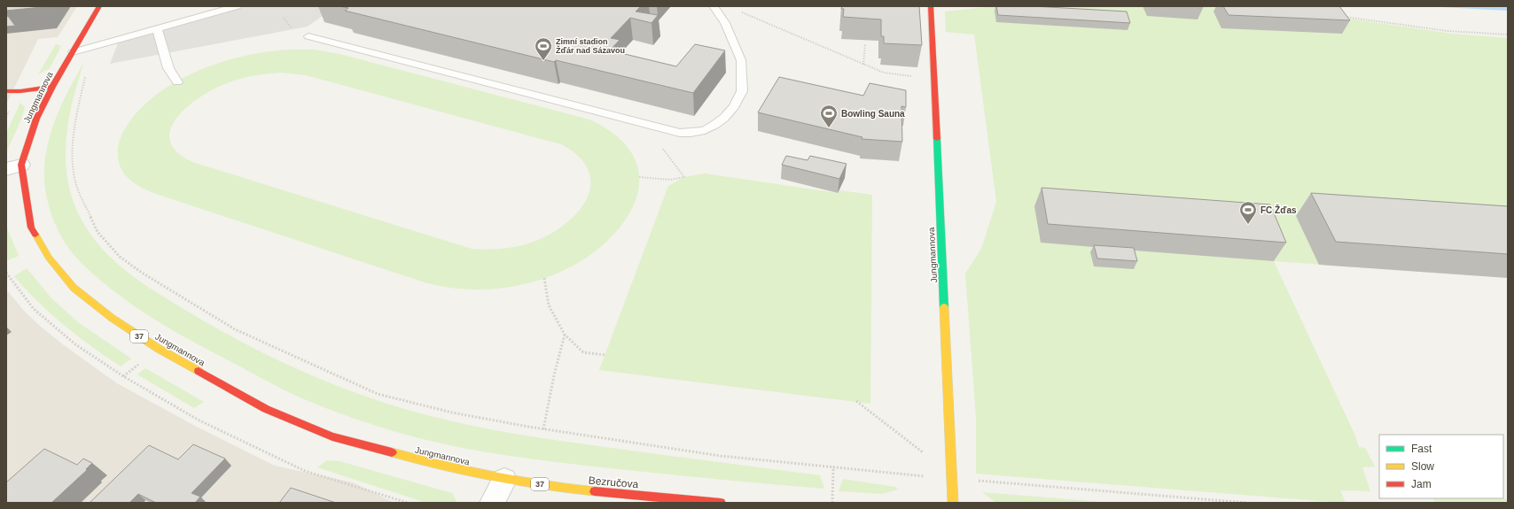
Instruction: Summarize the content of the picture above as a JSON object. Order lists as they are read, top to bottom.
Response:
{
  "streets": {
    "main road": ["Jungmannova", "37", "Bezručova"]
  },
  "crossings": [
    ["Jungmannova", "Bezručova"]
  ],
  "places": {
    "sports": ["Zimní stadion Žďár nad Sázavou", "Bowling Sauna", "FC Žďas"]
  },
  "legend": ["Fast", "Slow", "Jam"]
}
